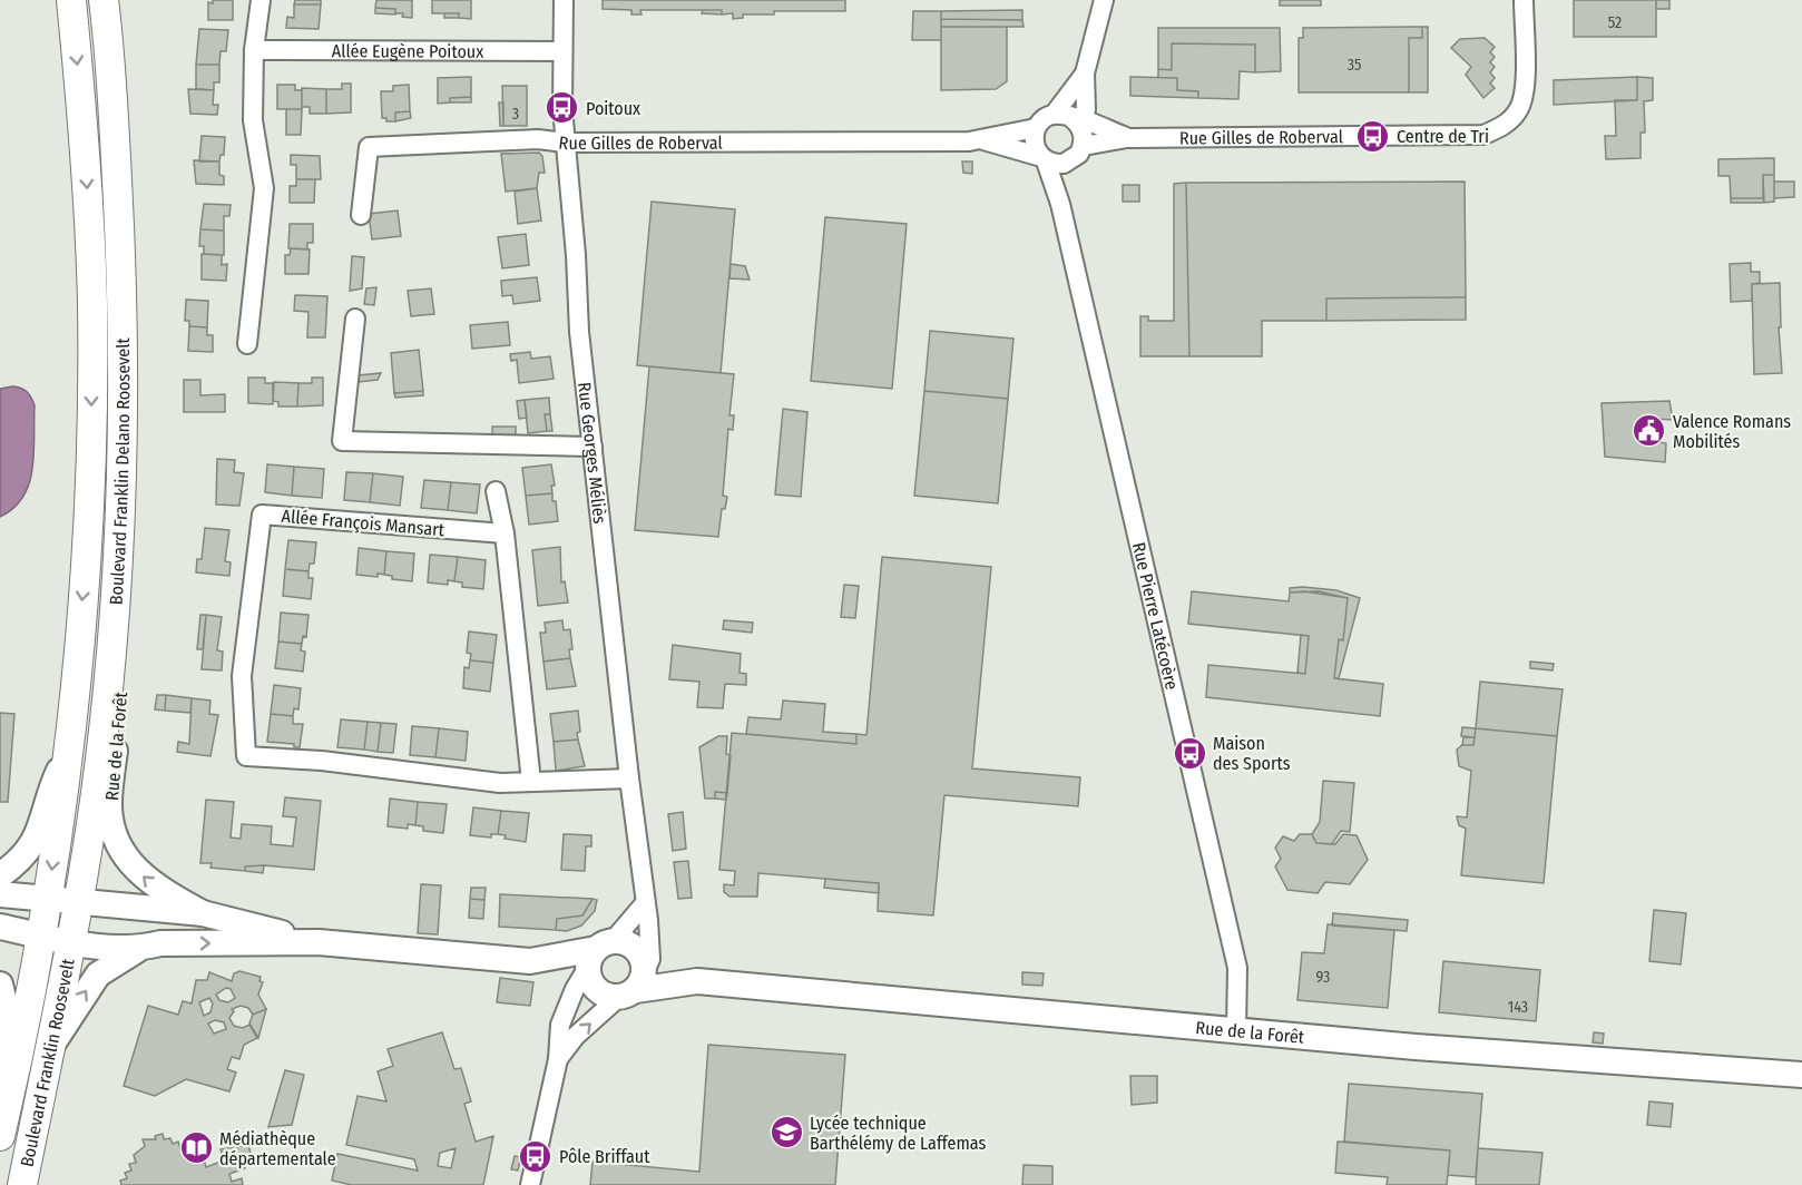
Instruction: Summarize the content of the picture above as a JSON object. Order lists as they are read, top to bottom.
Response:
{
  "streets": {
    "main road": ["Boulevard Franklin Delano Roosevelt", "Boulevard Franklin Roosevelt"],
    "street": [
      "Allée Eugène Poitoux",
      "Rue Gilles de Roberval",
      "Rue Georges Méliès",
      "Allée François Mansart",
      "Rue Pierre Latécoère",
      "Rue de la Forêt"
    ]
  },
  "crossings": [
    ["Allée Eugène Poitoux", "Rue Georges Méliès"],
    ["Rue Gilles de Roberval", "Rue Georges Méliès"],
    ["Rue Gilles de Roberval", "Rue Pierre Latécoère"],
    ["Rue Georges Méliès", "Allée François Mansart"],
    ["Rue Georges Méliès", "Rue de la Forêt"],
    ["Boulevard Franklin Delano Roosevelt", "Rue de la Forêt"],
    ["Boulevard Franklin Delano Roosevelt", "Boulevard Franklin Roosevelt"],
    ["Rue Pierre Latécoère", "Rue de la Forêt"],
    ["Rue de la Forêt", "Boulevard Franklin Roosevelt"]
  ],
  "places": {
    "bus stop": [
      "Poitoux",
      "Centre de Tri",
      "Maison des Sports",
      "Pôle Briffaut"
    ],
    "public building": ["Valence Romans Mobilités"],
    "school or university": ["Lycée technique Barthélémy de Laffemas"],
    "library": ["Médiathèque départementale"]
  },
  "house_numbers": [
    "52",
    "35",
    "3",
    "93",
    "143"
  ]
}
